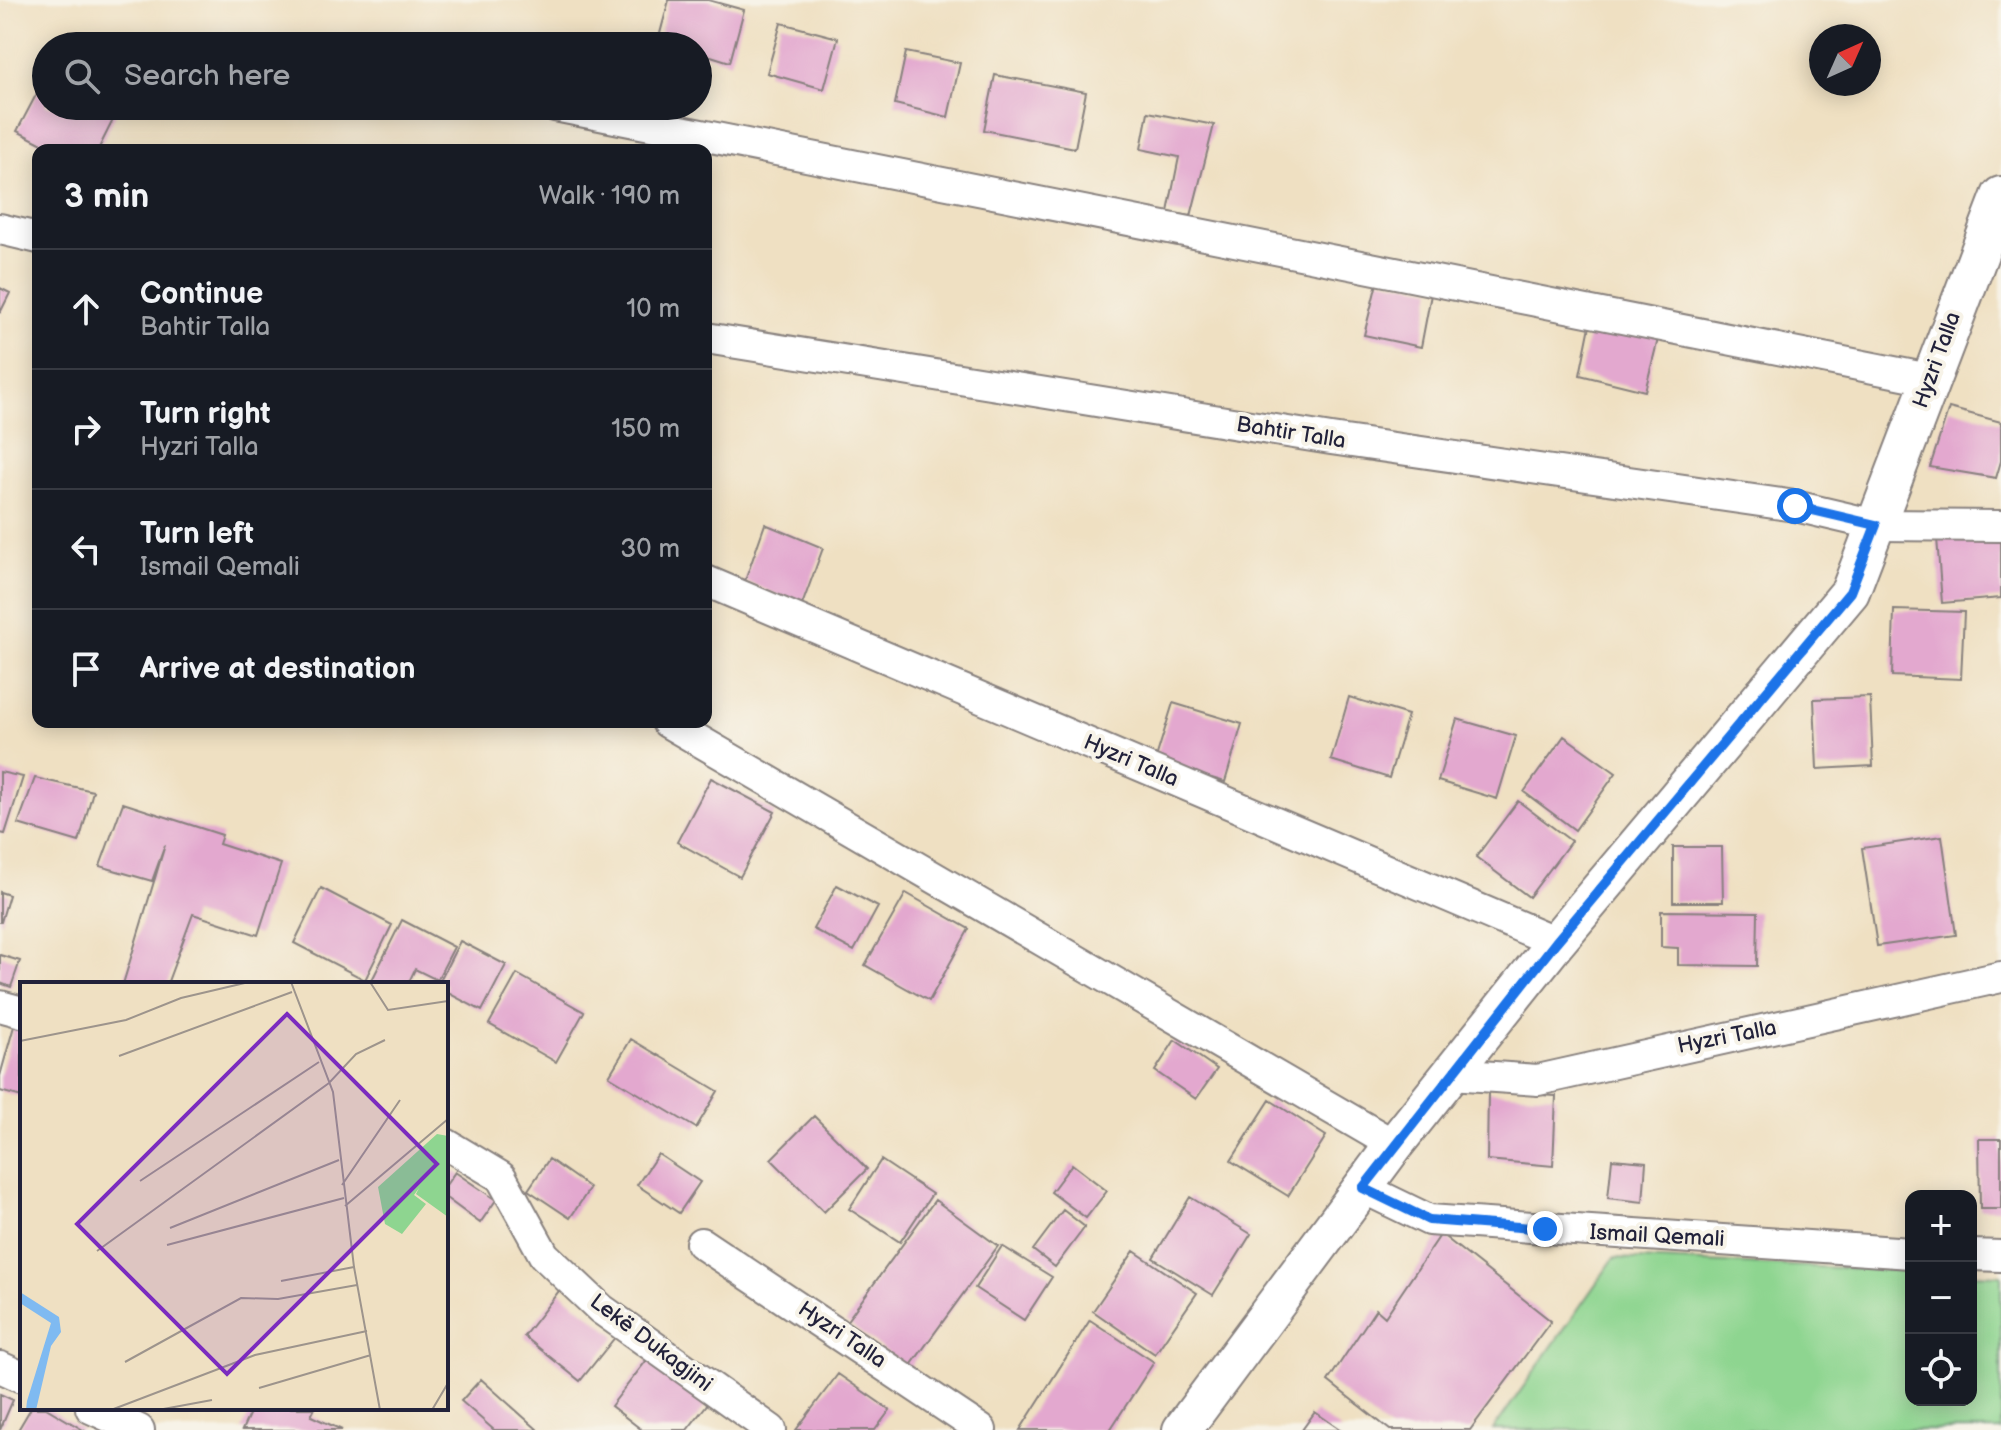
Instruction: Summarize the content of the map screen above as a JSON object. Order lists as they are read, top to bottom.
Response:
{
  "streets": {
    "street": [
      "Hyzri Talla",
      "Bahtir Talla",
      "Ismail Qemali",
      "Lekë Dukagjini"
    ]
  },
  "crossings": [
    ["Hyzri Talla", "Bahtir Talla"],
    ["Hyzri Talla", "Ismail Qemali"]
  ],
  "north": "top right",
  "page": {
    "search": "Search here",
    "heading": ["3 min", "Walk · 190 m"],
    "list": [
      ["Continue", "Bahtir Talla", "10 m"],
      ["Turn right", "Hyzri Talla", "150 m"],
      ["Turn left", "Ismail Qemali", "30 m"],
      "Arrive at destination"
    ],
    "map_buttons": ["+", "−"]
  }
}
